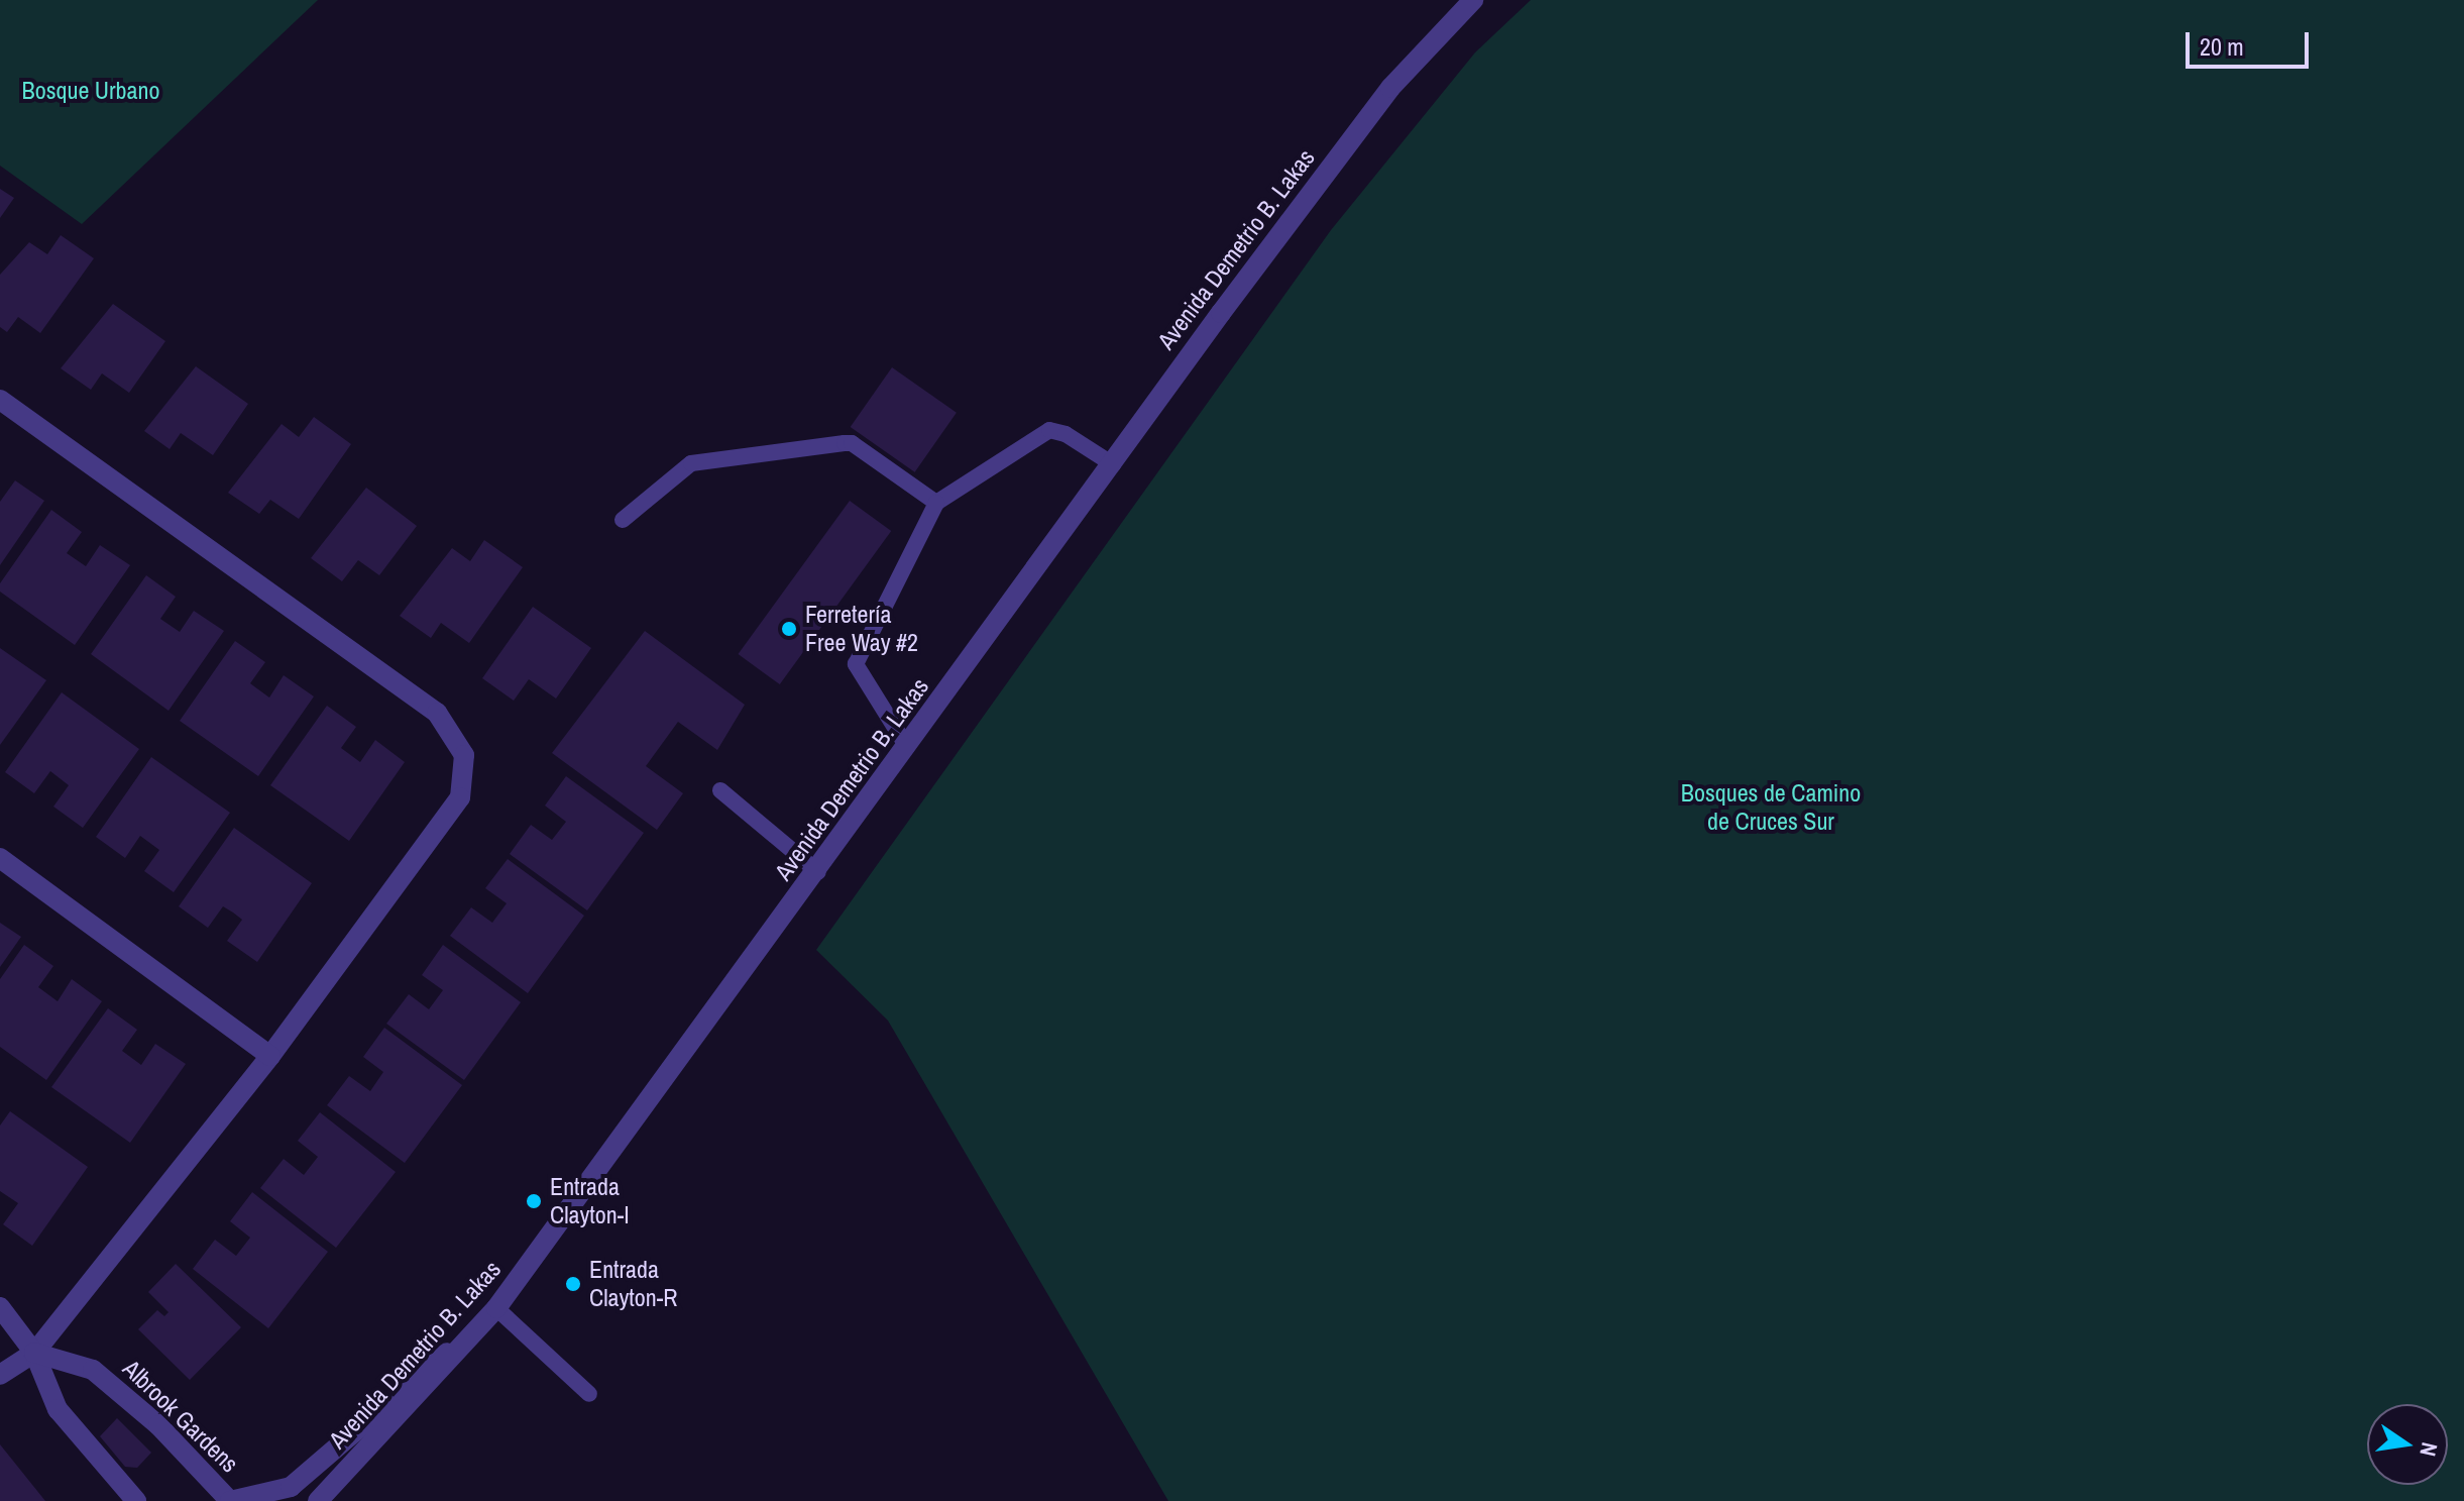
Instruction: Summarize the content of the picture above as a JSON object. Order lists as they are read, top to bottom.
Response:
{
  "streets": {
    "street": ["Avenida Demetrio B. Lakas", "Albrook Gardens"]
  },
  "crossings": [
    ["Avenida Demetrio B. Lakas", "Albrook Gardens"]
  ],
  "parks": ["Bosque Urbano", "Bosques de Camino de Cruces Sur"],
  "places": ["Ferretería Free Way #2", "Entrada Clayton-I", "Entrada Clayton-R"],
  "scale_bar": "20 m",
  "north": "right"
}
